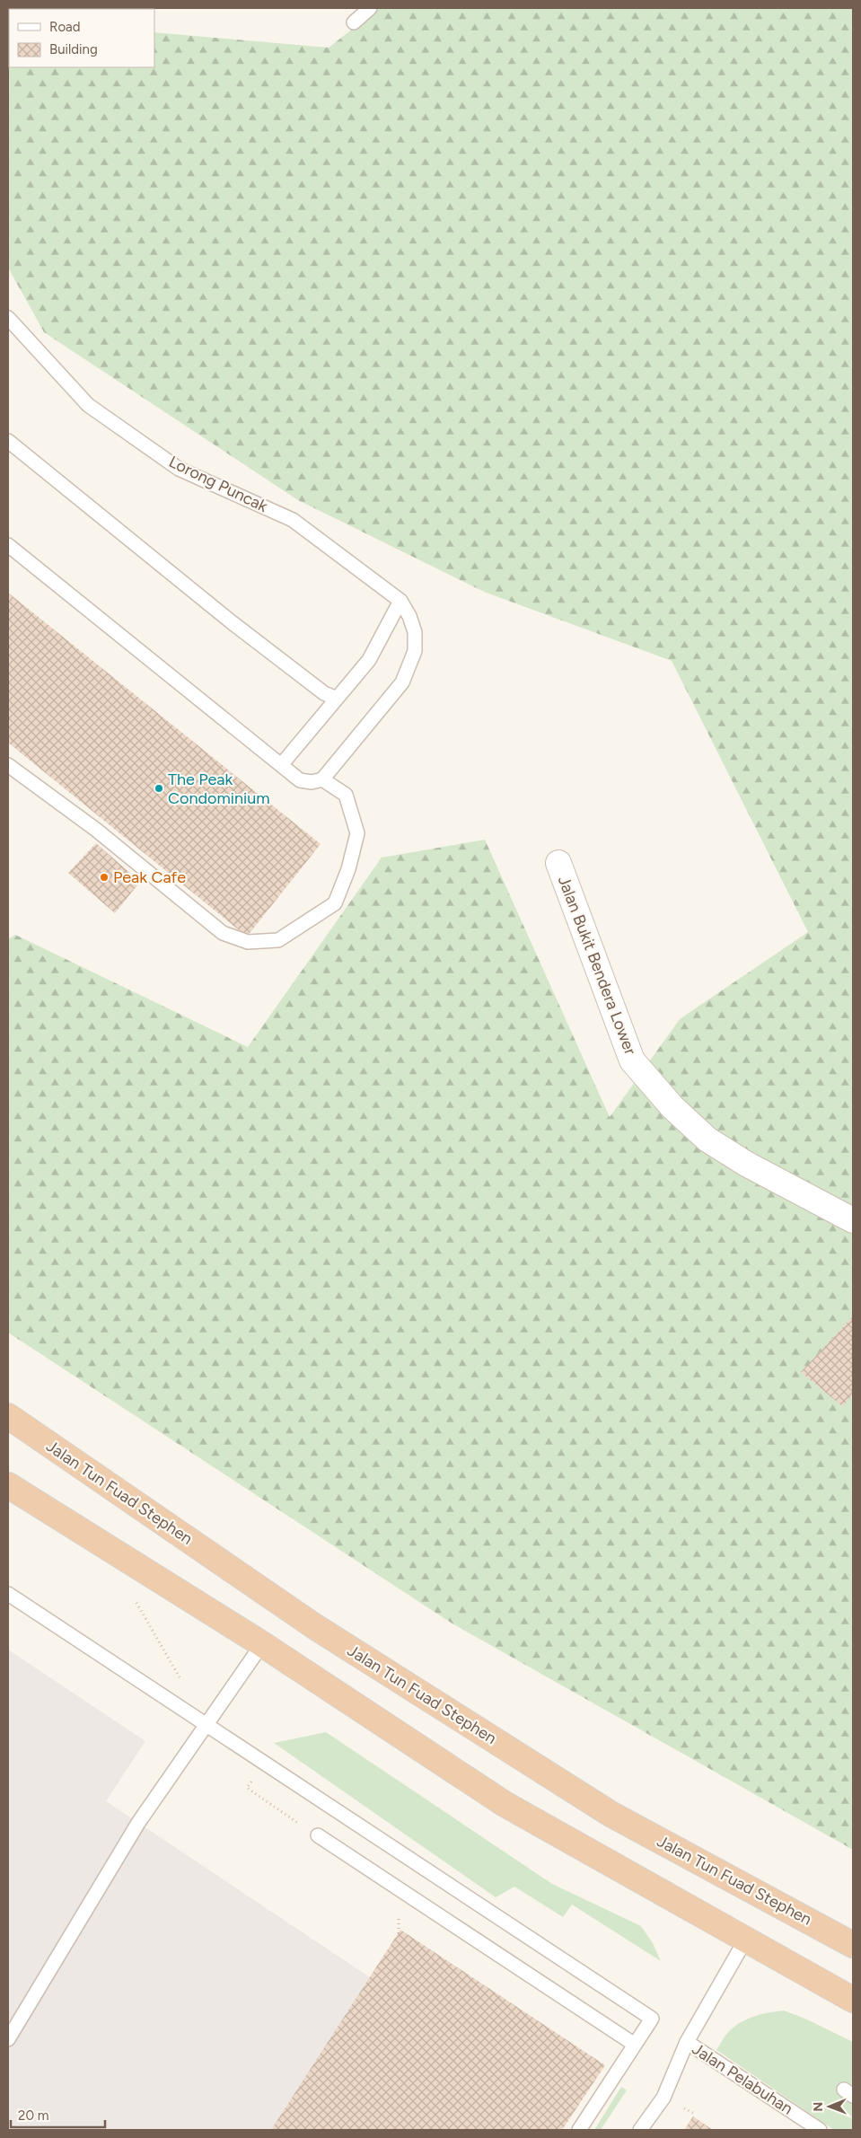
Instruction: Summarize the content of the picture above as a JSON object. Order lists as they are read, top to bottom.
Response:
{
  "streets": {
    "highway": ["Jalan Tun Fuad Stephen"],
    "street": ["Jalan Bukit Bendera Lower"],
    "lane": ["Lorong Puncak", "Jalan Pelabuhan"]
  },
  "places": ["The Peak Condominium", "Peak Cafe"],
  "legend": ["Road", "Building"],
  "scale_bar": "20 m",
  "north": "left"
}
